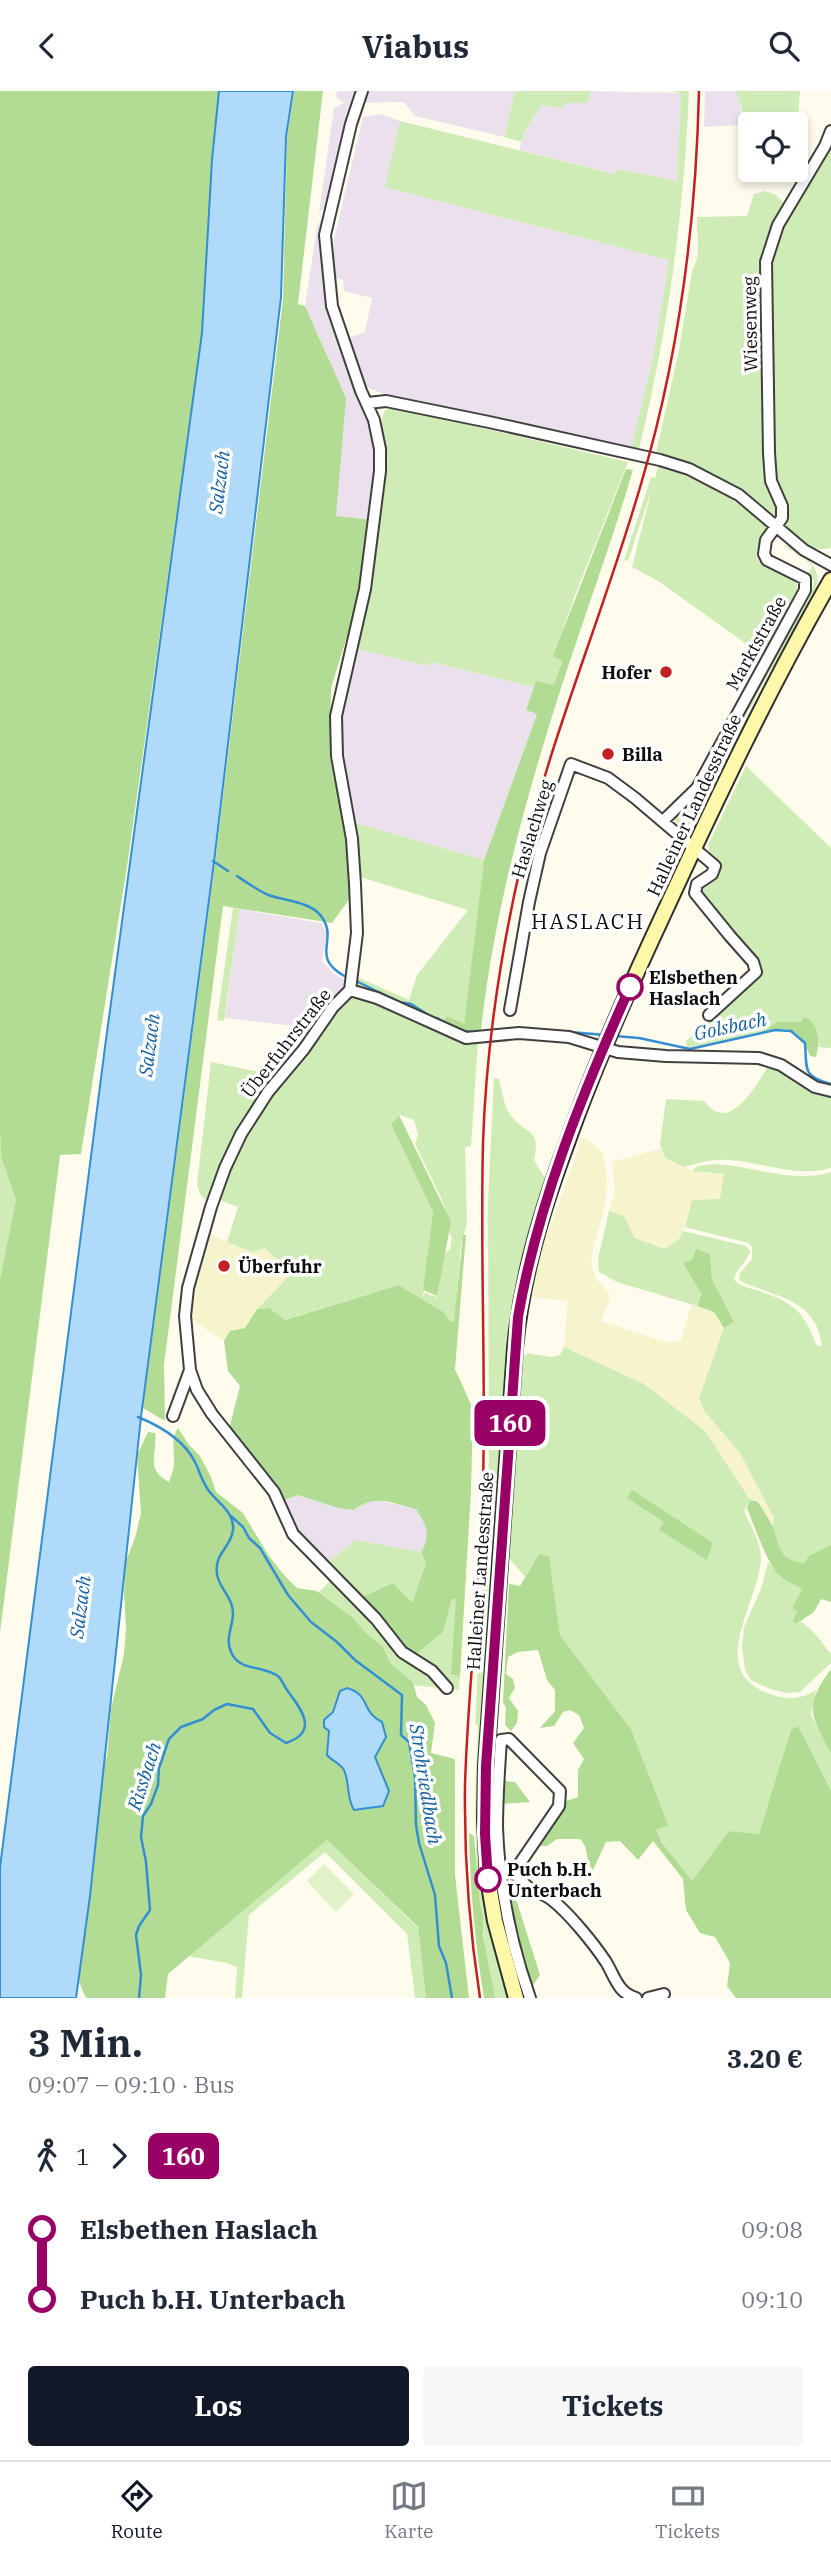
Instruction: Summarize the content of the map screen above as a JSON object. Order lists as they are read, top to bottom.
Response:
{
  "streets": {
    "main road": ["Halleiner Landesstraße"],
    "street": [
      "Wiesenweg",
      "Marktstraße",
      "Haslachweg",
      "Überfuhrstraße"
    ]
  },
  "crossings": [
    ["Wiesenweg", "Marktstraße"],
    ["Marktstraße", "Haslachweg"],
    ["Halleiner Landesstraße", "Haslachweg"],
    ["Halleiner Landesstraße", "Überfuhrstraße"]
  ],
  "districts": ["HASLACH"],
  "water": [
    "Salzach",
    "Golsbach",
    "Rissbach",
    "Strohriedlbach"
  ],
  "places": [
    "Hofer",
    "Billa",
    "Elsbethen Haslach",
    "Überfuhr",
    "Puch b.H. Unterbach"
  ],
  "lines": ["bus line 160"],
  "page": {
    "header": "Viabus",
    "on_map": "160",
    "heading": ["3 Min.", "09:07 – 09:10 · Bus", "3.20 €"],
    "legs": ["1", "160"],
    "list": [
      {
        "name": "Elsbethen Haslach",
        "value": "09:08"
      },
      {
        "name": "Puch b.H. Unterbach",
        "value": "09:10"
      }
    ],
    "buttons": ["Los", "Tickets"],
    "tabs": ["Route", "Karte", "Tickets"]
  }
}
